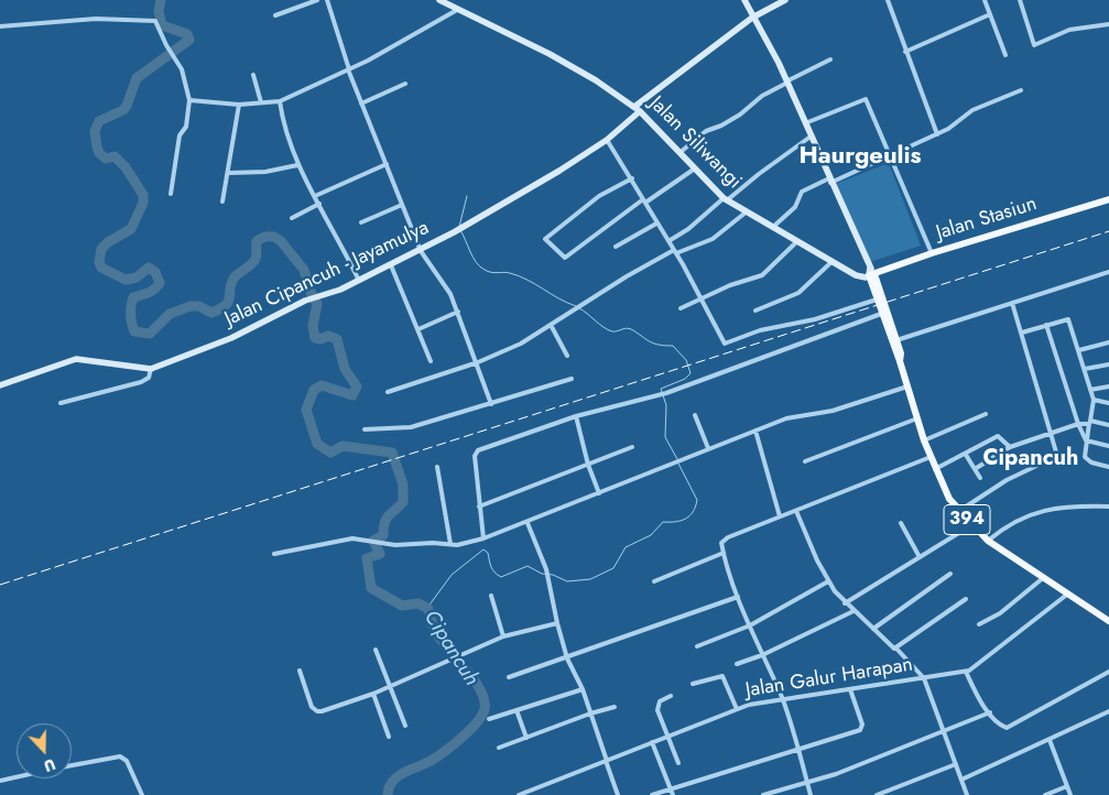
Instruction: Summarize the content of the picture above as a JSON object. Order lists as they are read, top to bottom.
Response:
{
  "streets": {
    "main road": ["Jalan Stasiun", "394"],
    "street": ["Jalan Siliwangi", "Jalan Cipancuh - Jayamulya", "Jalan Galur Harapan"]
  },
  "crossings": [
    ["Jalan Siliwangi", "Jalan Stasiun"],
    ["Jalan Siliwangi", "Jalan Cipancuh - Jayamulya"],
    ["Jalan Siliwangi", "394"],
    ["Jalan Stasiun", "394"],
    ["394", "Jalan Galur Harapan"]
  ],
  "districts": ["Haurgeulis", "Cipancuh"],
  "water": ["Cipancuh"],
  "north": "bottom"
}
